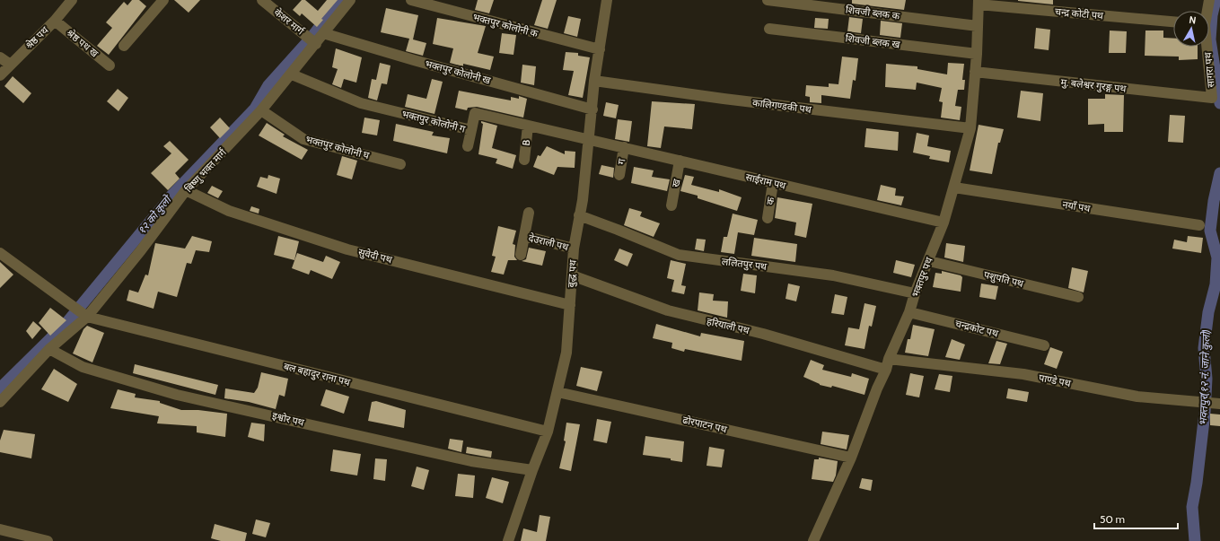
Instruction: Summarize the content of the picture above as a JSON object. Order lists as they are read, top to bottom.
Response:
{
  "streets": {
    "street": [
      "शिवजी ब्लक क",
      "चन्द्र कोटी पथ",
      "केशर मार्ग",
      "भक्तपुर कोलोनी क",
      "श्रेष्ठ पथ",
      "शिवजी ब्लक ख",
      "श्रेष्ठ पथ ख",
      "सागरा पथ",
      "भक्तपुर कोलोनी ख",
      "मु. बलेश्वर गुरङ्ग पथ",
      "कालिगण्डकी पथ",
      "भक्तपुर कोलोनी ग",
      "B",
      "भक्तपुर कोलोनी घ",
      "ग",
      "बिष्णु भक्त मार्ग",
      "साईराम पथ",
      "ख",
      "क",
      "नयाँ पथ",
      "देउराली पथ",
      "सुवेदी पथ",
      "ललितपुर पथ",
      "बुद्ध पथ",
      "भक्तपुर पथ",
      "पशुपति पथ",
      "हरियाली पथ",
      "चन्द्रकोट पथ",
      "बल बहादुर राना पथ",
      "पाण्डे पथ",
      "इश्वोर पथ",
      "ढोरपाटन पथ"
    ]
  },
  "crossings": [
    ["शिवजी ब्लक क", "भक्तपुर पथ"],
    ["चन्द्र कोटी पथ", "भक्तपुर पथ"],
    ["केशर मार्ग", "बिष्णु भक्त मार्ग"],
    ["भक्तपुर कोलोनी क", "बुद्ध पथ"],
    ["श्रेष्ठ पथ", "श्रेष्ठ पथ ख"],
    ["शिवजी ब्लक ख", "भक्तपुर पथ"],
    ["सागरा पथ", "मु. बलेश्वर गुरङ्ग पथ"],
    ["भक्तपुर कोलोनी ख", "बिष्णु भक्त मार्ग"],
    ["भक्तपुर कोलोनी ख", "बुद्ध पथ"],
    ["मु. बलेश्वर गुरङ्ग पथ", "भक्तपुर पथ"],
    ["कालिगण्डकी पथ", "बुद्ध पथ"],
    ["कालिगण्डकी पथ", "भक्तपुर पथ"],
    ["भक्तपुर कोलोनी ग", "B"],
    ["भक्तपुर कोलोनी ग", "बिष्णु भक्त मार्ग"],
    ["भक्तपुर कोलोनी ग", "साईराम पथ"],
    ["भक्तपुर कोलोनी ग", "बुद्ध पथ"],
    ["भक्तपुर कोलोनी घ", "बिष्णु भक्त मार्ग"],
    ["ग", "साईराम पथ"],
    ["बिष्णु भक्त मार्ग", "सुवेदी पथ"],
    ["बिष्णु भक्त मार्ग", "बल बहादुर राना पथ"],
    ["बिष्णु भक्त मार्ग", "इश्वोर पथ"],
    ["साईराम पथ", "ख"],
    ["साईराम पथ", "क"],
    ["साईराम पथ", "बुद्ध पथ"],
    ["साईराम पथ", "भक्तपुर पथ"],
    ["नयाँ पथ", "भक्तपुर पथ"],
    ["देउराली पथ", "बुद्ध पथ"],
    ["सुवेदी पथ", "बुद्ध पथ"],
    ["ललितपुर पथ", "बुद्ध पथ"],
    ["ललितपुर पथ", "भक्तपुर पथ"],
    ["बुद्ध पथ", "हरियाली पथ"],
    ["बुद्ध पथ", "बल बहादुर राना पथ"],
    ["बुद्ध पथ", "इश्वोर पथ"],
    ["बुद्ध पथ", "ढोरपाटन पथ"],
    ["भक्तपुर पथ", "पशुपति पथ"],
    ["भक्तपुर पथ", "हरियाली पथ"],
    ["भक्तपुर पथ", "चन्द्रकोट पथ"],
    ["भक्तपुर पथ", "पाण्डे पथ"],
    ["भक्तपुर पथ", "ढोरपाटन पथ"]
  ],
  "water": ["१२ को कुलो", "भक्तपुर(१२ नं. जाने कुलो)"],
  "scale_bar": "50 m",
  "north": "top"
}
